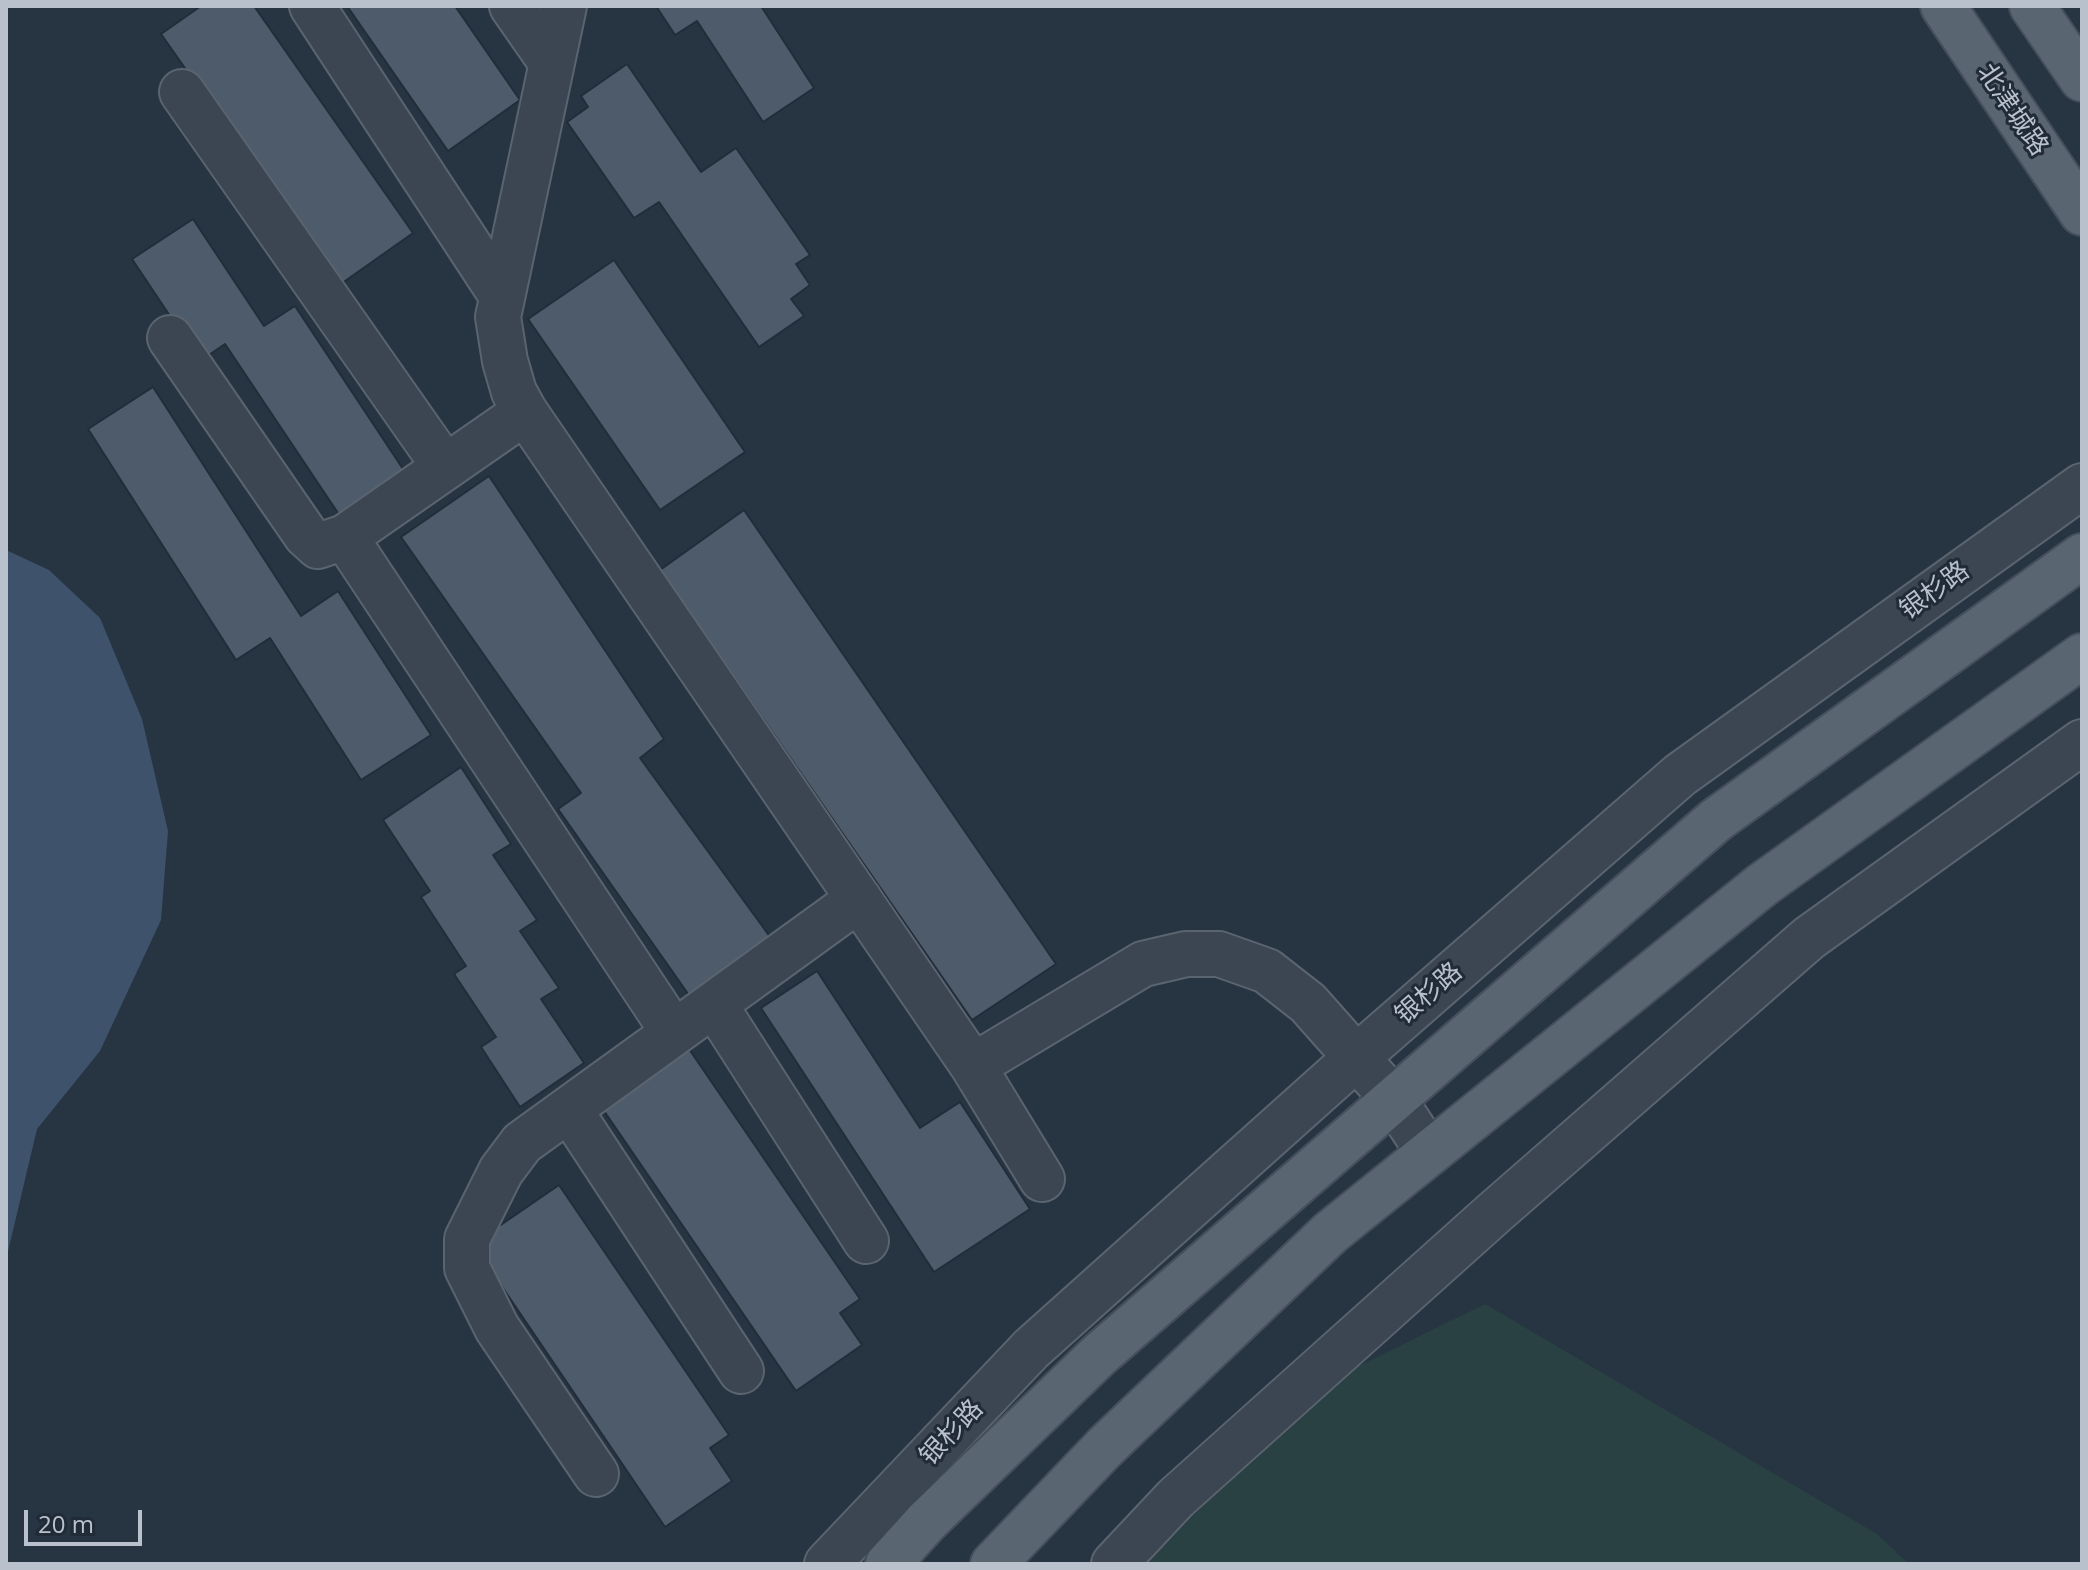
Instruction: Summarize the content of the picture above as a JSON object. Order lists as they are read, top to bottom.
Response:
{
  "streets": {
    "main road": ["北津城路", "银杉路"]
  },
  "scale_bar": "20 m"
}
